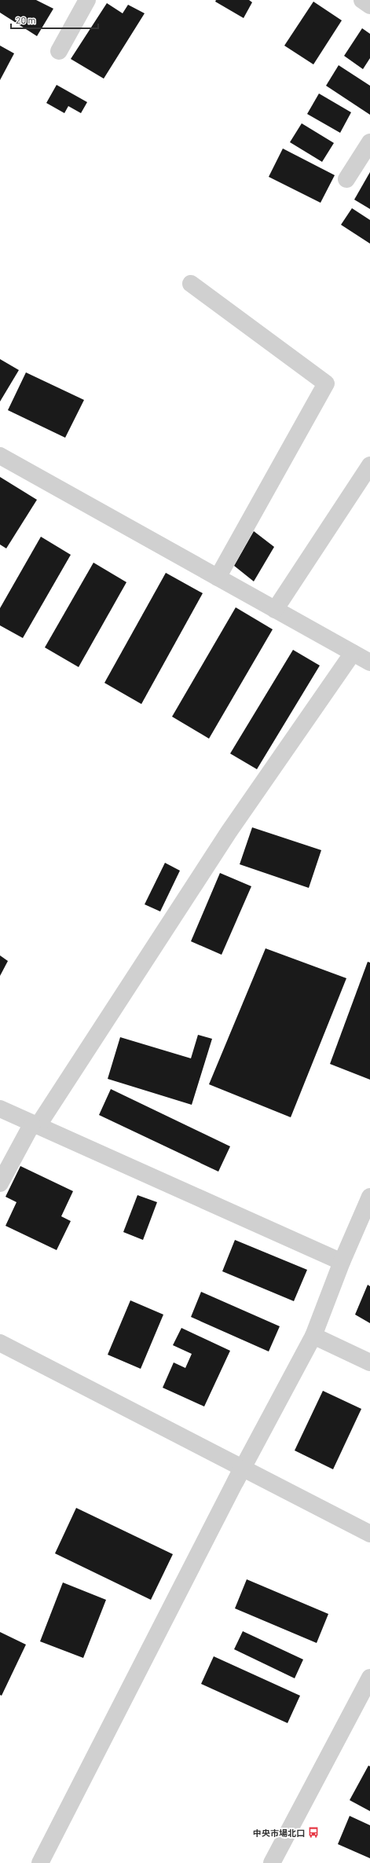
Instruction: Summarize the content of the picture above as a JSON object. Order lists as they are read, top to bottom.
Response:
{
  "places": {
    "bus stop": ["中央市場北口"]
  },
  "scale_bar": "20 m"
}
